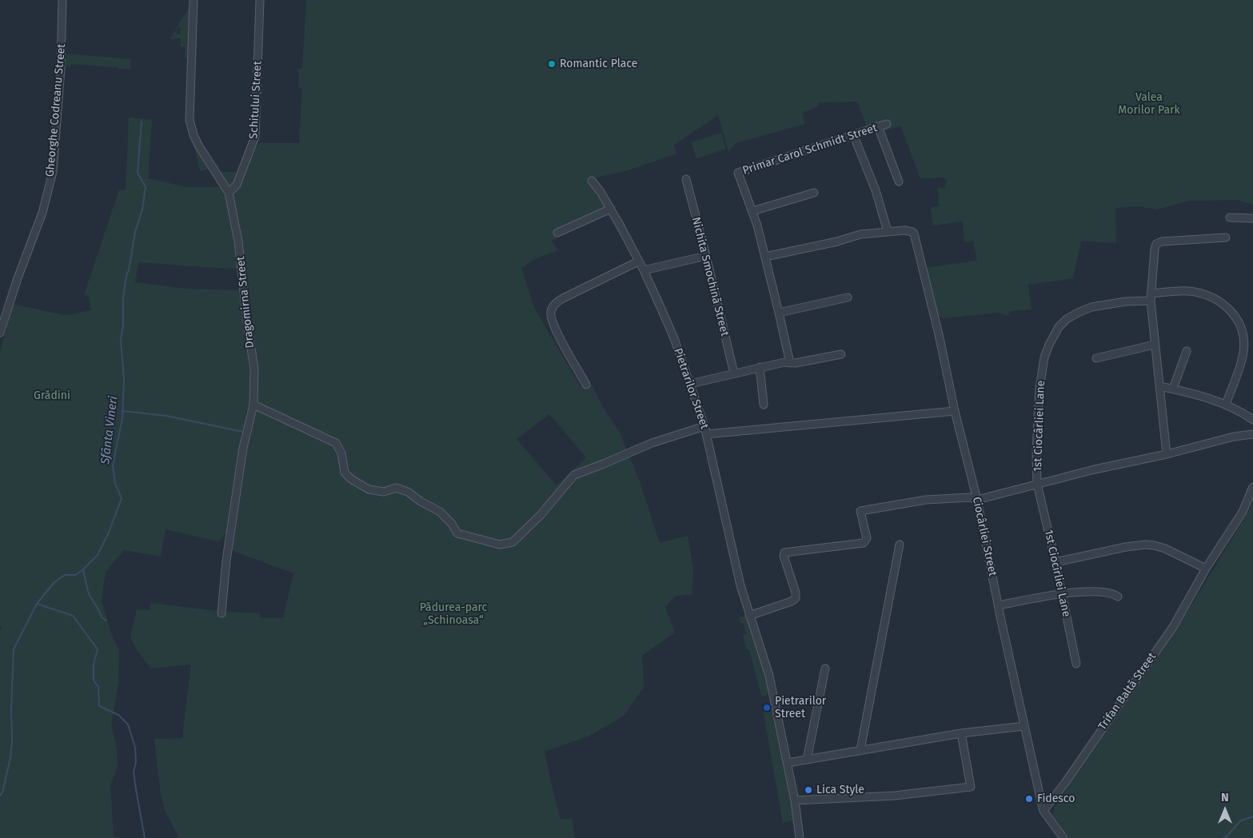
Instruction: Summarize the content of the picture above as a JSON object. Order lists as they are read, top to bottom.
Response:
{
  "streets": {
    "street": [
      "Schitului Street",
      "Gheorghe Codreanu Street",
      "Primar Carol Schmidt Street",
      "Nichita Smochină Street",
      "Dragomirna Street",
      "Pietrarilor Street",
      "1st Ciocârliei Lane",
      "Ciocârliei Street",
      "1st Ciocîrliei Lane",
      "Trifan Baltă Street"
    ]
  },
  "crossings": [
    ["Schitului Street", "Dragomirna Street"],
    ["Pietrarilor Street", "1st Ciocârliei Lane"],
    ["1st Ciocârliei Lane", "Ciocârliei Street"],
    ["1st Ciocârliei Lane", "1st Ciocîrliei Lane"],
    ["Ciocârliei Street", "Trifan Baltă Street"]
  ],
  "water": ["Sfânta Vineri"],
  "parks": ["Valea Morilor Park", "Grădini", "Pădurea-parc „Schinoasa“"],
  "places": [
    "Romantic Place",
    "Pietrarilor Street",
    "Lica Style",
    "Fidesco"
  ],
  "north": "top"
}
